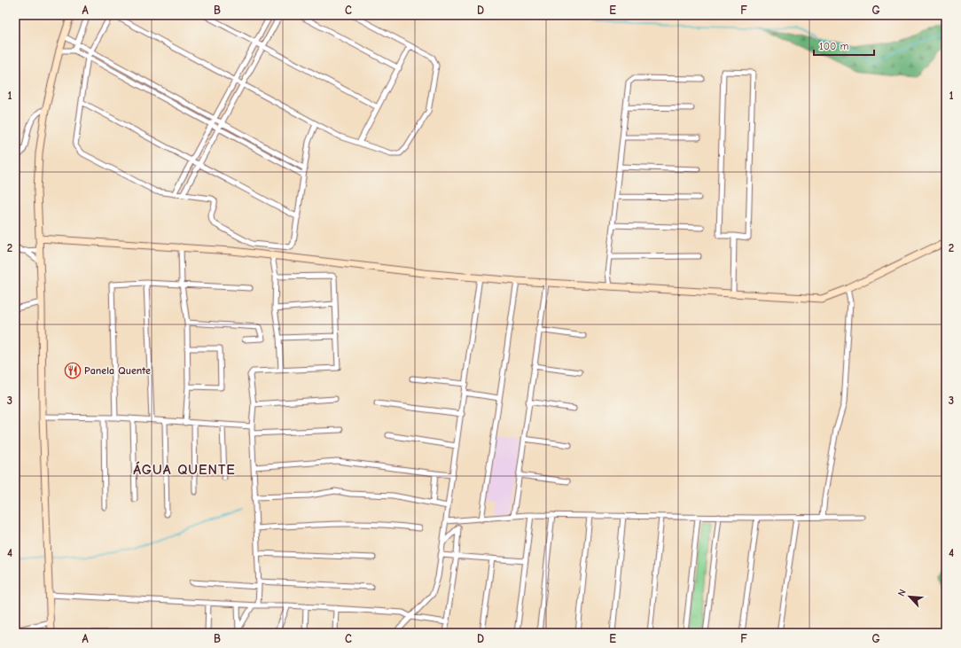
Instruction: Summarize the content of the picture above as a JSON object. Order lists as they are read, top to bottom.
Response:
{
  "districts": ["ÁGUA QUENTE"],
  "places": {
    "restaurant": ["Panela Quente"]
  },
  "scale_bar": "100 m",
  "north": "top left",
  "grid": {
    "columns": [
      "A",
      "B",
      "C",
      "D",
      "E",
      "F",
      "G"
    ],
    "rows": [
      "1",
      "2",
      "3",
      "4"
    ]
  }
}
